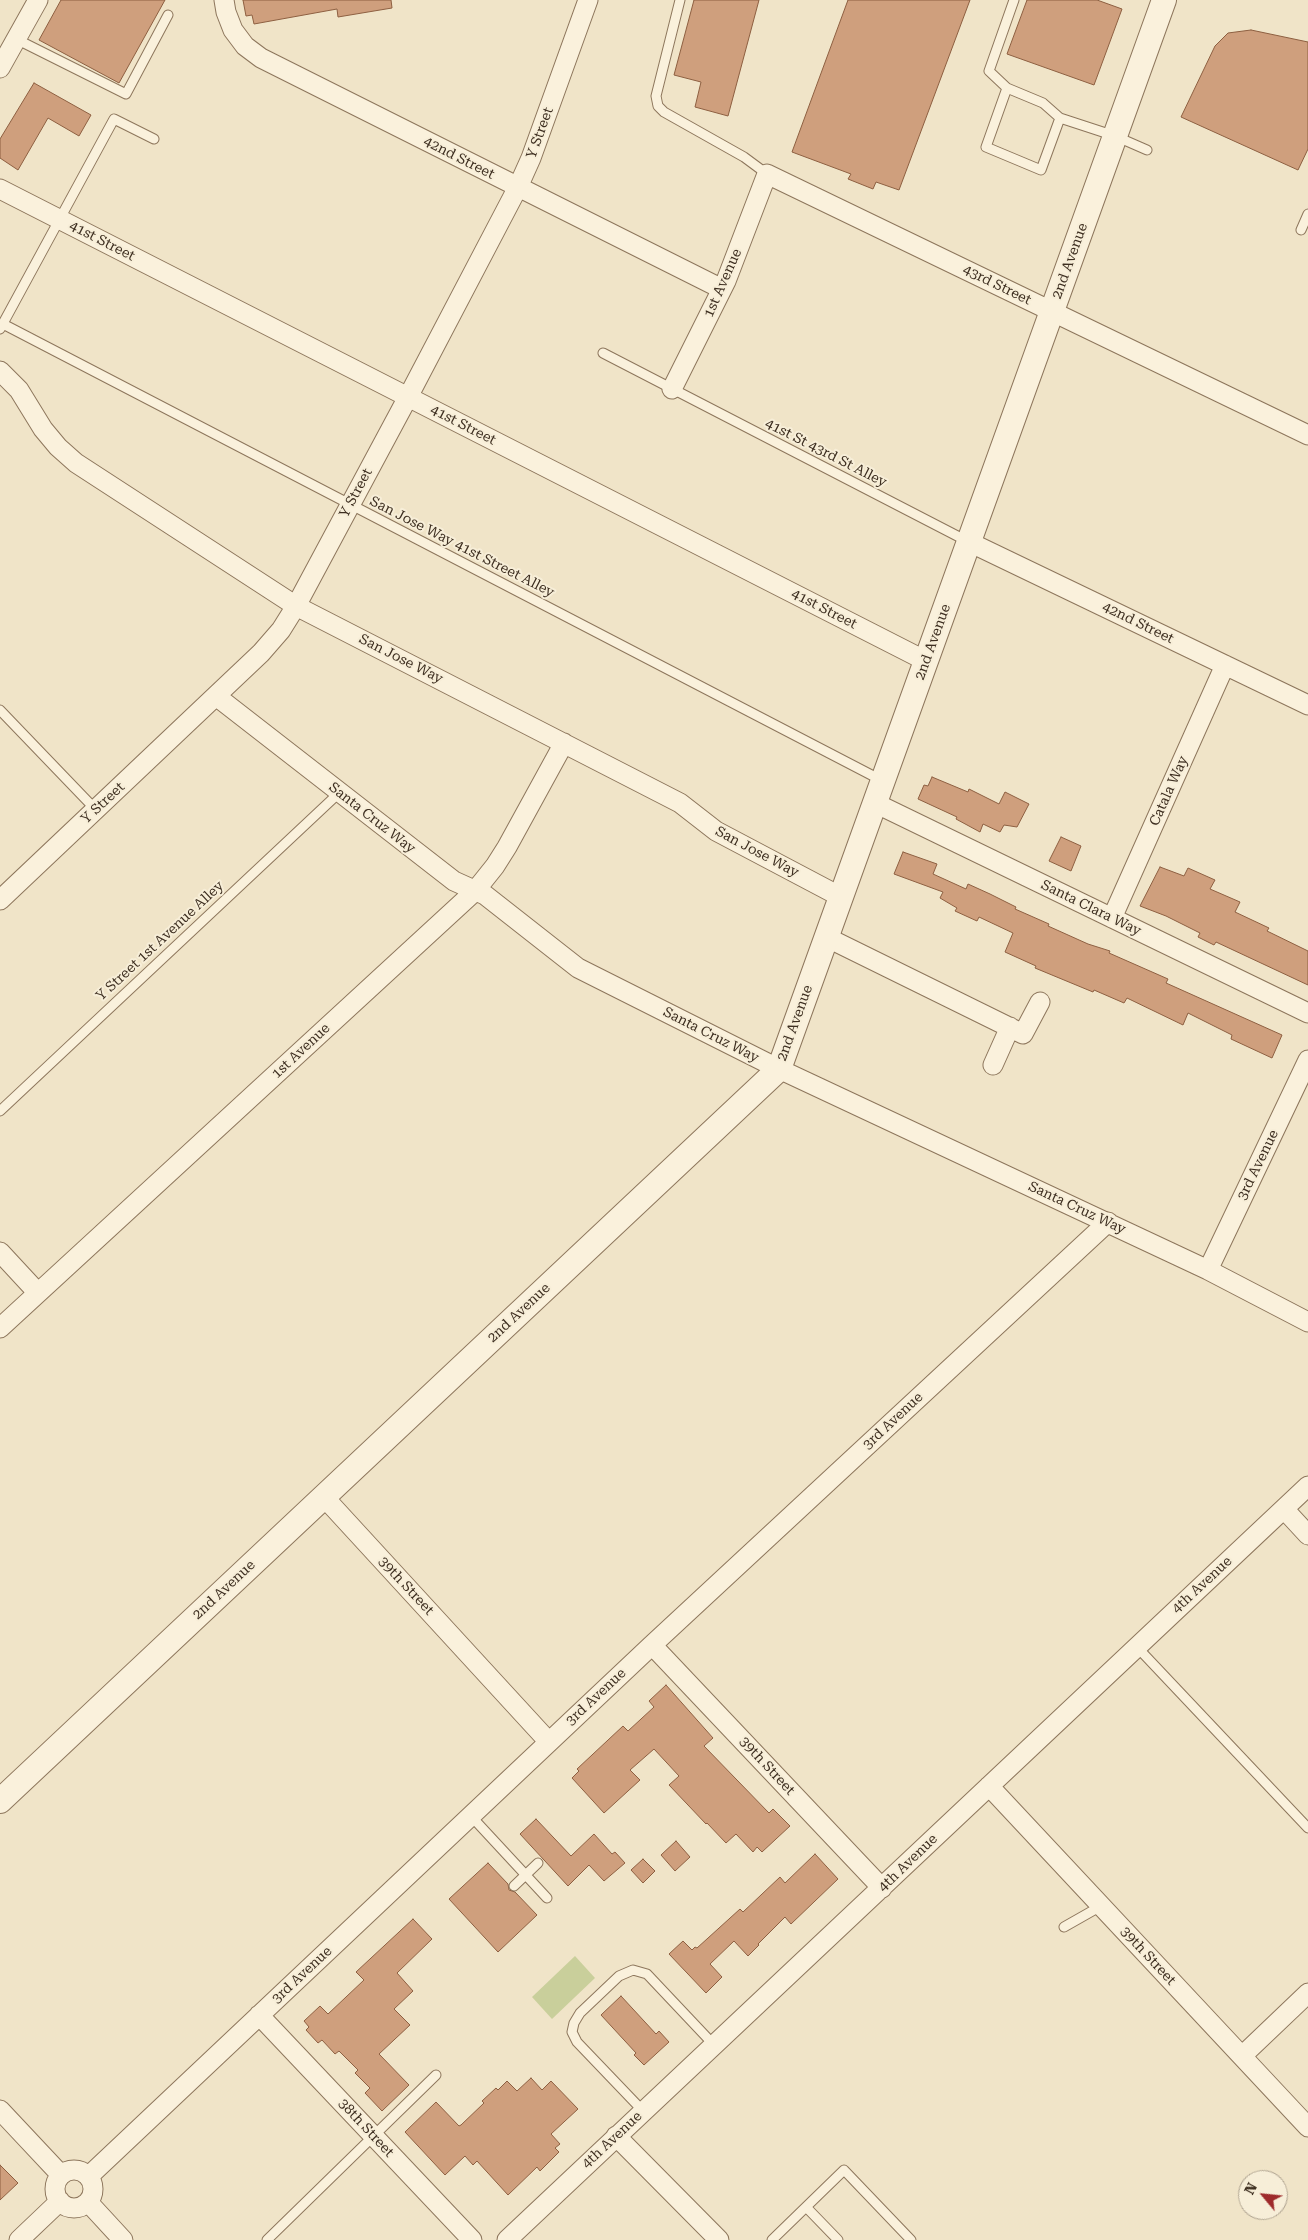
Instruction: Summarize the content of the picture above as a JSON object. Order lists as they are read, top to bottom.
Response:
{
  "streets": {
    "street": [
      "Y Street",
      "42nd Street",
      "41st Street",
      "2nd Avenue",
      "1st Avenue",
      "43rd Street",
      "San Jose Way",
      "Catala Way",
      "Santa Cruz Way",
      "Santa Clara Way",
      "3rd Avenue",
      "4th Avenue",
      "39th Street",
      "38th Street"
    ],
    "lane": ["41st St 43rd St Alley", "San Jose Way 41st Street Alley", "Y Street 1st Avenue Alley"]
  },
  "crossings": [
    ["Y Street", "42nd Street"],
    ["Y Street", "41st Street"],
    ["Y Street", "San Jose Way 41st Street Alley"],
    ["Y Street", "San Jose Way"],
    ["Y Street", "Santa Cruz Way"],
    ["42nd Street", "2nd Avenue"],
    ["42nd Street", "1st Avenue"],
    ["42nd Street", "41st St 43rd St Alley"],
    ["42nd Street", "Catala Way"],
    ["41st Street", "2nd Avenue"],
    ["2nd Avenue", "43rd Street"],
    ["2nd Avenue", "41st St 43rd St Alley"],
    ["2nd Avenue", "San Jose Way 41st Street Alley"],
    ["2nd Avenue", "San Jose Way"],
    ["2nd Avenue", "Santa Cruz Way"],
    ["2nd Avenue", "Santa Clara Way"],
    ["2nd Avenue", "39th Street"],
    ["1st Avenue", "43rd Street"],
    ["1st Avenue", "41st St 43rd St Alley"],
    ["1st Avenue", "San Jose Way"],
    ["1st Avenue", "Santa Cruz Way"],
    ["San Jose Way 41st Street Alley", "Santa Clara Way"],
    ["Catala Way", "Santa Clara Way"],
    ["Santa Cruz Way", "Y Street 1st Avenue Alley"],
    ["Santa Cruz Way", "3rd Avenue"],
    ["3rd Avenue", "39th Street"],
    ["3rd Avenue", "38th Street"],
    ["4th Avenue", "39th Street"]
  ],
  "north": "top left"
}
